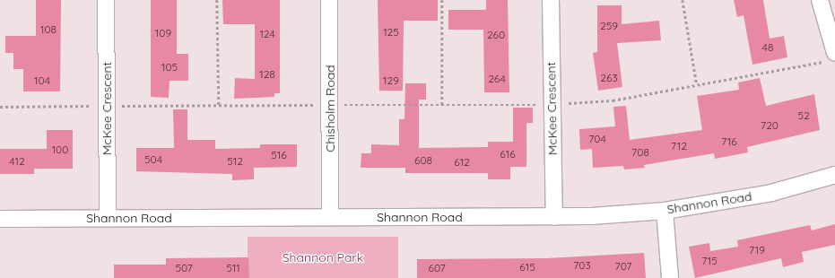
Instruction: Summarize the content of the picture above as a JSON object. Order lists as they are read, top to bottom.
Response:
{
  "streets": {
    "street": ["McKee Crescent", "Chisholm Road", "Shannon Road"]
  },
  "crossings": [
    ["McKee Crescent", "Shannon Road"],
    ["Chisholm Road", "Shannon Road"]
  ],
  "parks": ["Shannon Park"],
  "house_numbers": [
    "259",
    "108",
    "125",
    "109",
    "124",
    "260",
    "48",
    "105",
    "128",
    "263",
    "264",
    "104",
    "129",
    "52",
    "720",
    "704",
    "716",
    "712",
    "100",
    "708",
    "616",
    "516",
    "504",
    "608",
    "412",
    "512",
    "612",
    "719",
    "715",
    "703",
    "707",
    "615",
    "507",
    "511",
    "607"
  ]
}
